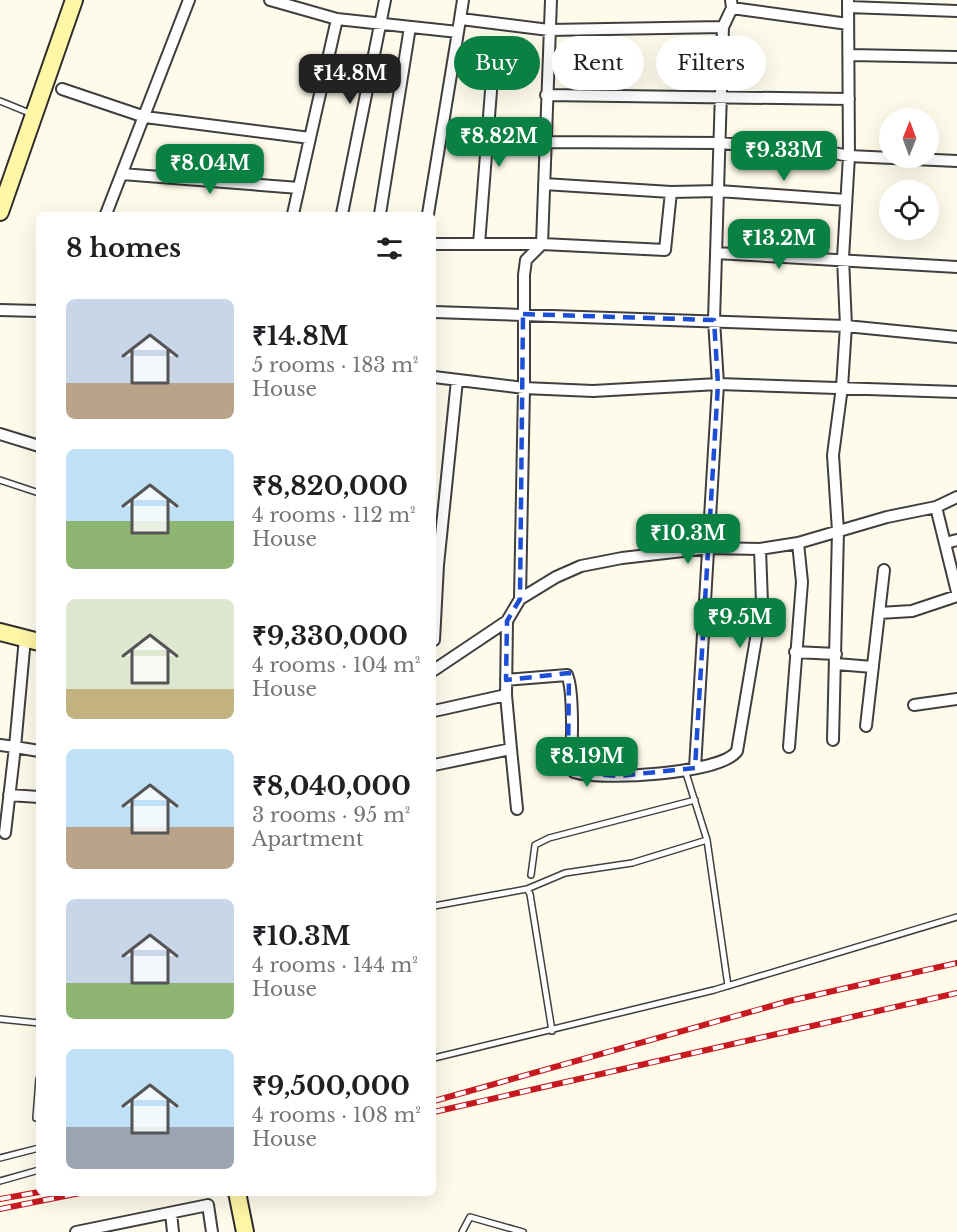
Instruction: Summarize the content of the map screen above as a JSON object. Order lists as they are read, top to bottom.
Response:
{
  "north": "top",
  "page": {
    "chip": ["Buy", "Rent", "Filters"],
    "price": [
      "₹14.8M",
      "₹8.82M",
      "₹9.33M",
      "₹8.04M",
      "₹13.2M",
      "₹10.3M",
      "₹9.5M",
      "₹8.19M"
    ],
    "heading": "8 homes",
    "list": [
      {
        "name": "₹14.8M",
        "note": "5 rooms · 183 m² · House"
      },
      {
        "name": "₹8,820,000",
        "note": "4 rooms · 112 m² · House"
      },
      {
        "name": "₹9,330,000",
        "note": "4 rooms · 104 m² · House"
      },
      {
        "name": "₹8,040,000",
        "note": "3 rooms · 95 m² · Apartment"
      },
      {
        "name": "₹10.3M",
        "note": "4 rooms · 144 m² · House"
      },
      {
        "name": "₹9,500,000",
        "note": "4 rooms · 108 m² · House"
      }
    ]
  }
}
